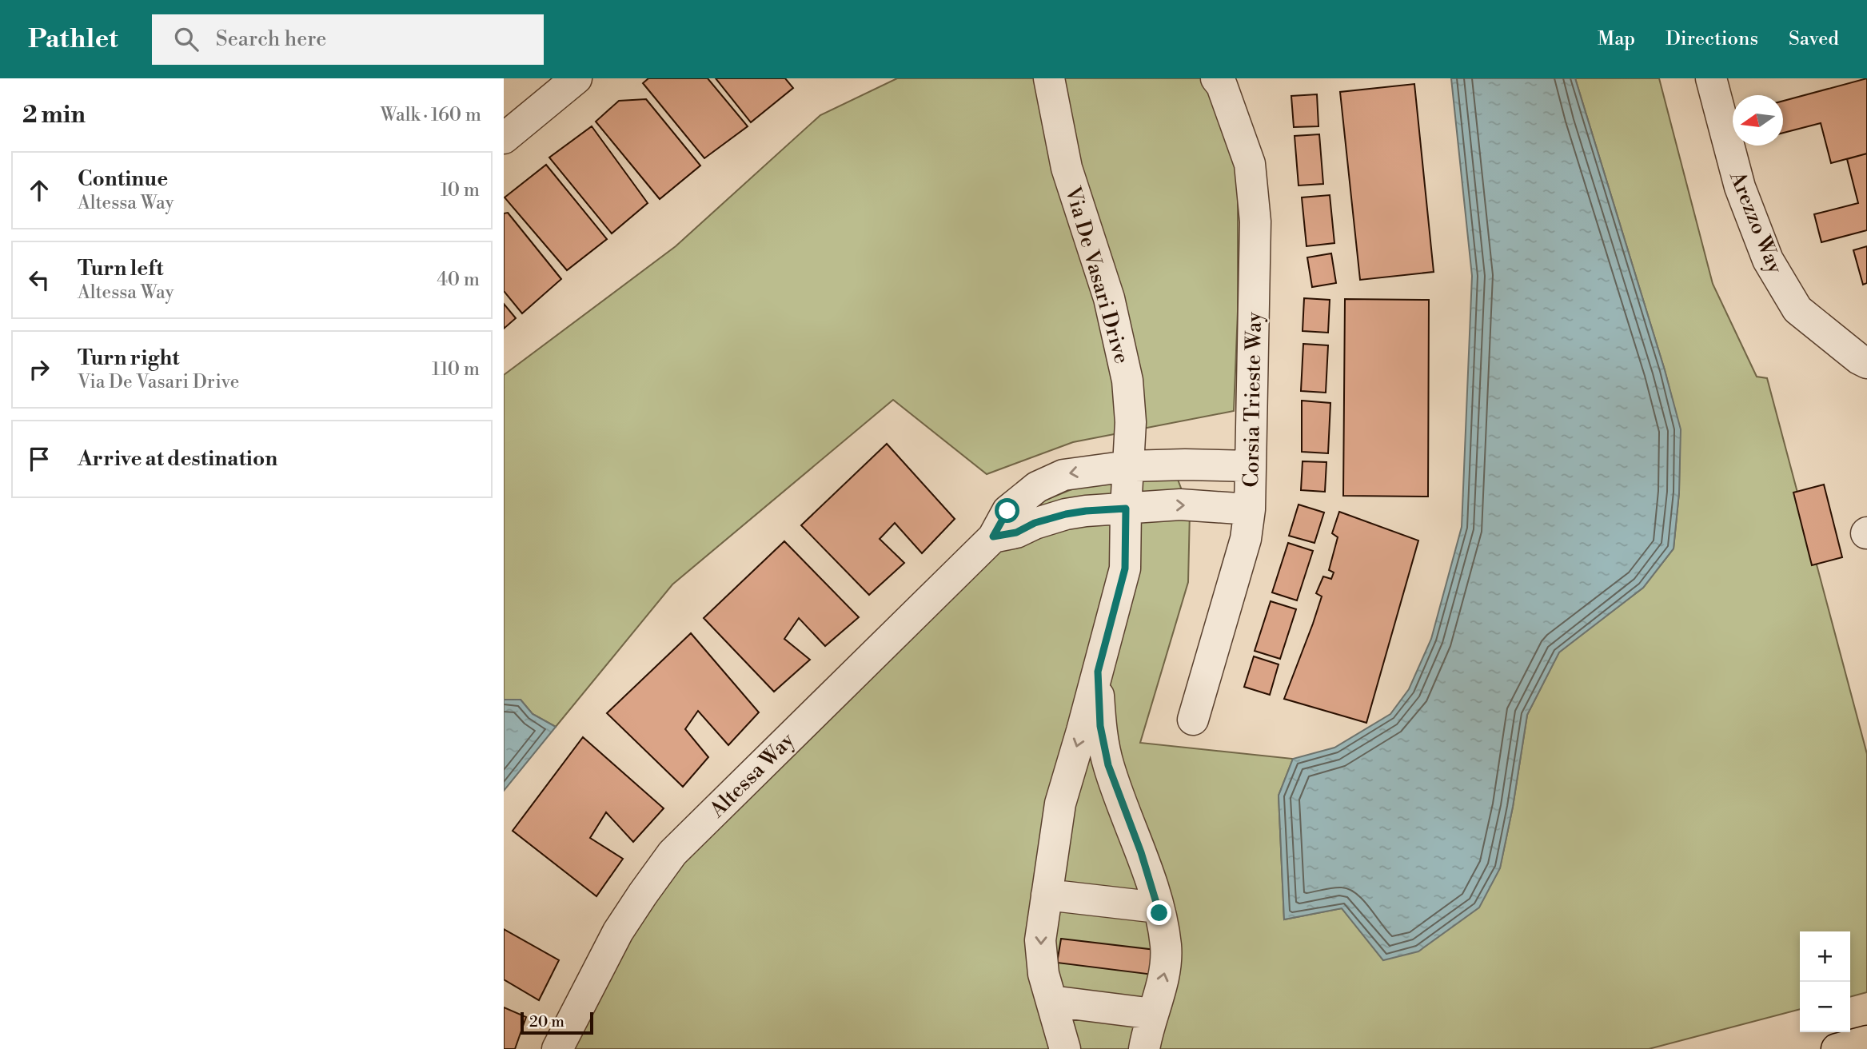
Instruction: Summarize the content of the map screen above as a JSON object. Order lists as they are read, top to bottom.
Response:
{
  "streets": {
    "street": [
      "Arezzo Way",
      "Via De Vasari Drive",
      "Corsia Trieste Way",
      "Altessa Way"
    ]
  },
  "crossings": [
    ["Via De Vasari Drive", "Altessa Way"],
    ["Corsia Trieste Way", "Altessa Way"]
  ],
  "scale_bar": "20 m",
  "north": "left",
  "page": {
    "header": "Pathlet",
    "search": "Search here",
    "nav": ["Map", "Directions", "Saved"],
    "heading": ["2 min", "Walk · 160 m"],
    "list": [
      ["Continue", "Altessa Way", "10 m"],
      ["Turn left", "Altessa Way", "40 m"],
      ["Turn right", "Via De Vasari Drive", "110 m"],
      "Arrive at destination"
    ],
    "map_buttons": ["+", "−"],
    "scale": "20 m"
  }
}
